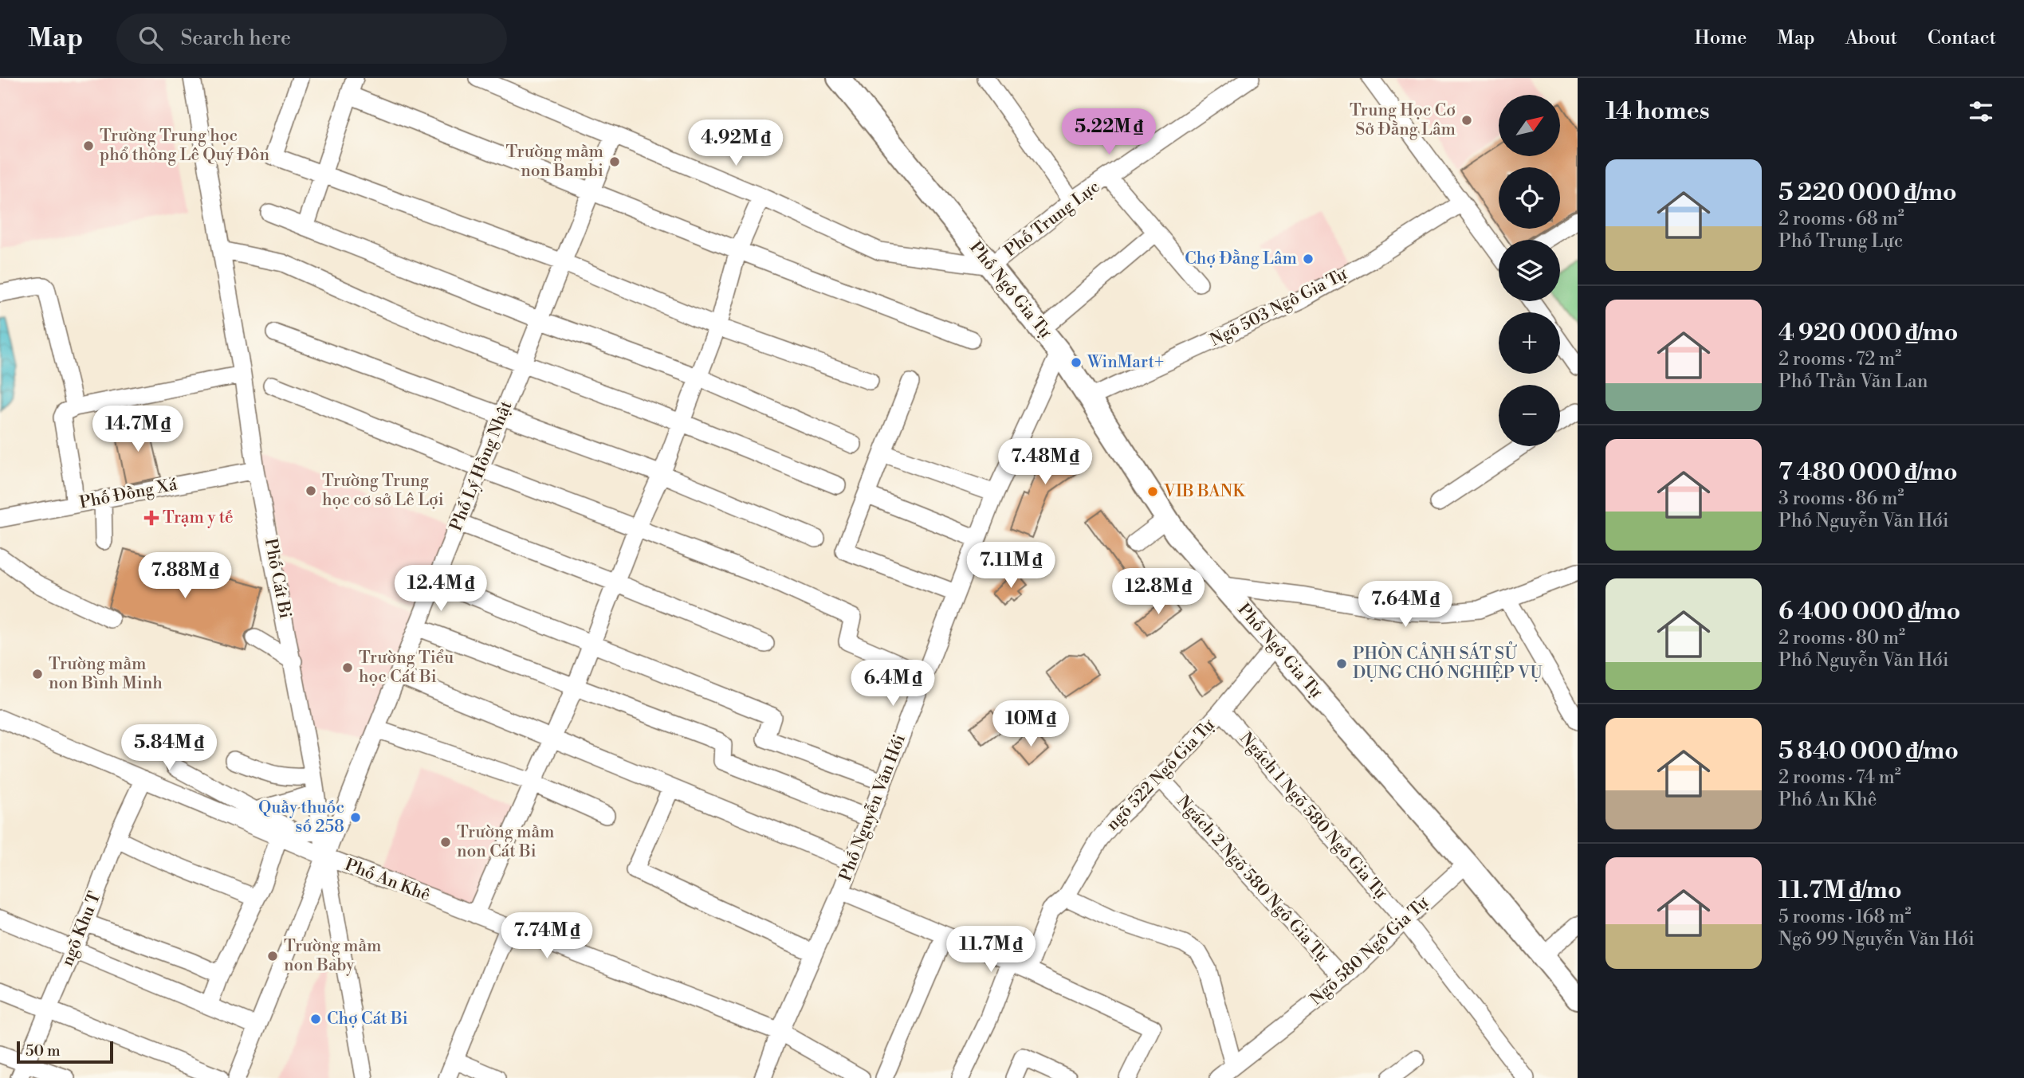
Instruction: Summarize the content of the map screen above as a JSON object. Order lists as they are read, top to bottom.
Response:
{
  "streets": {
    "main road": ["Phố Ngô Gia Tự"],
    "street": [
      "Phố Trung Lực",
      "Ngõ 503 Ngô Gia Tự",
      "Phố Lý Hồng Nhật",
      "Phố Đồng Xá",
      "Phố Cát Bi",
      "ngõ 522 Ngô Gia Tự",
      "Phố Nguyễn Văn Hới",
      "Ngách 1 Ngõ 580 Ngô Gia Tự",
      "Ngách 2 Ngõ 580 Ngô Gia Tự",
      "Phố An Khê",
      "ngõ Khu T",
      "Ngõ 580 Ngô Gia Tự"
    ]
  },
  "crossings": [
    ["Phố Trung Lực", "Phố Ngô Gia Tự"],
    ["Phố Ngô Gia Tự", "Ngõ 503 Ngô Gia Tự"],
    ["Phố Ngô Gia Tự", "ngõ 522 Ngô Gia Tự"],
    ["Phố Ngô Gia Tự", "Phố Nguyễn Văn Hới"],
    ["Phố Ngô Gia Tự", "Ngõ 580 Ngô Gia Tự"],
    ["Phố Lý Hồng Nhật", "Phố Cát Bi"],
    ["Phố Lý Hồng Nhật", "Phố An Khê"],
    ["Phố Đồng Xá", "Phố Cát Bi"],
    ["Phố Cát Bi", "Phố An Khê"],
    ["ngõ 522 Ngô Gia Tự", "Ngách 1 Ngõ 580 Ngô Gia Tự"],
    ["ngõ 522 Ngô Gia Tự", "Ngách 2 Ngõ 580 Ngô Gia Tự"],
    ["Phố Nguyễn Văn Hới", "Phố An Khê"],
    ["Ngách 1 Ngõ 580 Ngô Gia Tự", "Ngõ 580 Ngô Gia Tự"],
    ["Ngách 2 Ngõ 580 Ngô Gia Tự", "Ngõ 580 Ngô Gia Tự"],
    ["Phố An Khê", "ngõ Khu T"]
  ],
  "places": {
    "other": [
      "Trung Học Cơ Sở Đằng Lâm",
      "Trường Trung học phổ thông Lê Quý Đôn",
      "Trường mầm non Bambi",
      "Chợ Đằng Lâm",
      "WinMart+",
      "Trường Trung học cơ sở Lê Lợi",
      "VIB BANK",
      "PHÒN CẢNH SÁT SỬ DỤNG CHÓ NGHIỆP VỤ",
      "Trường Tiểu học Cát Bi",
      "Trường mầm non Bình Minh",
      "Quầy thuốc số 258",
      "Trường mầm non Cát Bi",
      "Trường mầm non Baby",
      "Chợ Cát Bi"
    ],
    "health": ["Trạm y tế"]
  },
  "scale_bar": "50 m",
  "north": "top right",
  "page": {
    "header": "Map",
    "search": "Search here",
    "nav": [
      "Home",
      "Map",
      "About",
      "Contact"
    ],
    "heading": "14 homes",
    "map_buttons": ["+", "−"],
    "price": [
      "5.22M ₫",
      "4.92M ₫",
      "14.7M ₫",
      "7.48M ₫",
      "7.11M ₫",
      "7.88M ₫",
      "12.4M ₫",
      "12.8M ₫",
      "7.64M ₫",
      "6.4M ₫",
      "10M ₫",
      "5.84M ₫",
      "7.74M ₫",
      "11.7M ₫"
    ],
    "list": [
      {
        "name": "5 220 000 ₫/mo",
        "note": "2 rooms · 68 m² · Phố Trung Lực"
      },
      {
        "name": "4 920 000 ₫/mo",
        "note": "2 rooms · 72 m² · Phố Trần Văn Lan"
      },
      {
        "name": "7 480 000 ₫/mo",
        "note": "3 rooms · 86 m² · Phố Nguyễn Văn Hới"
      },
      {
        "name": "6 400 000 ₫/mo",
        "note": "2 rooms · 80 m² · Phố Nguyễn Văn Hới"
      },
      {
        "name": "5 840 000 ₫/mo",
        "note": "2 rooms · 74 m² · Phố An Khê"
      },
      {
        "name": "11.7M ₫/mo",
        "note": "5 rooms · 168 m² · Ngõ 99 Nguyễn Văn Hới"
      }
    ],
    "scale": "50 m"
  }
}
